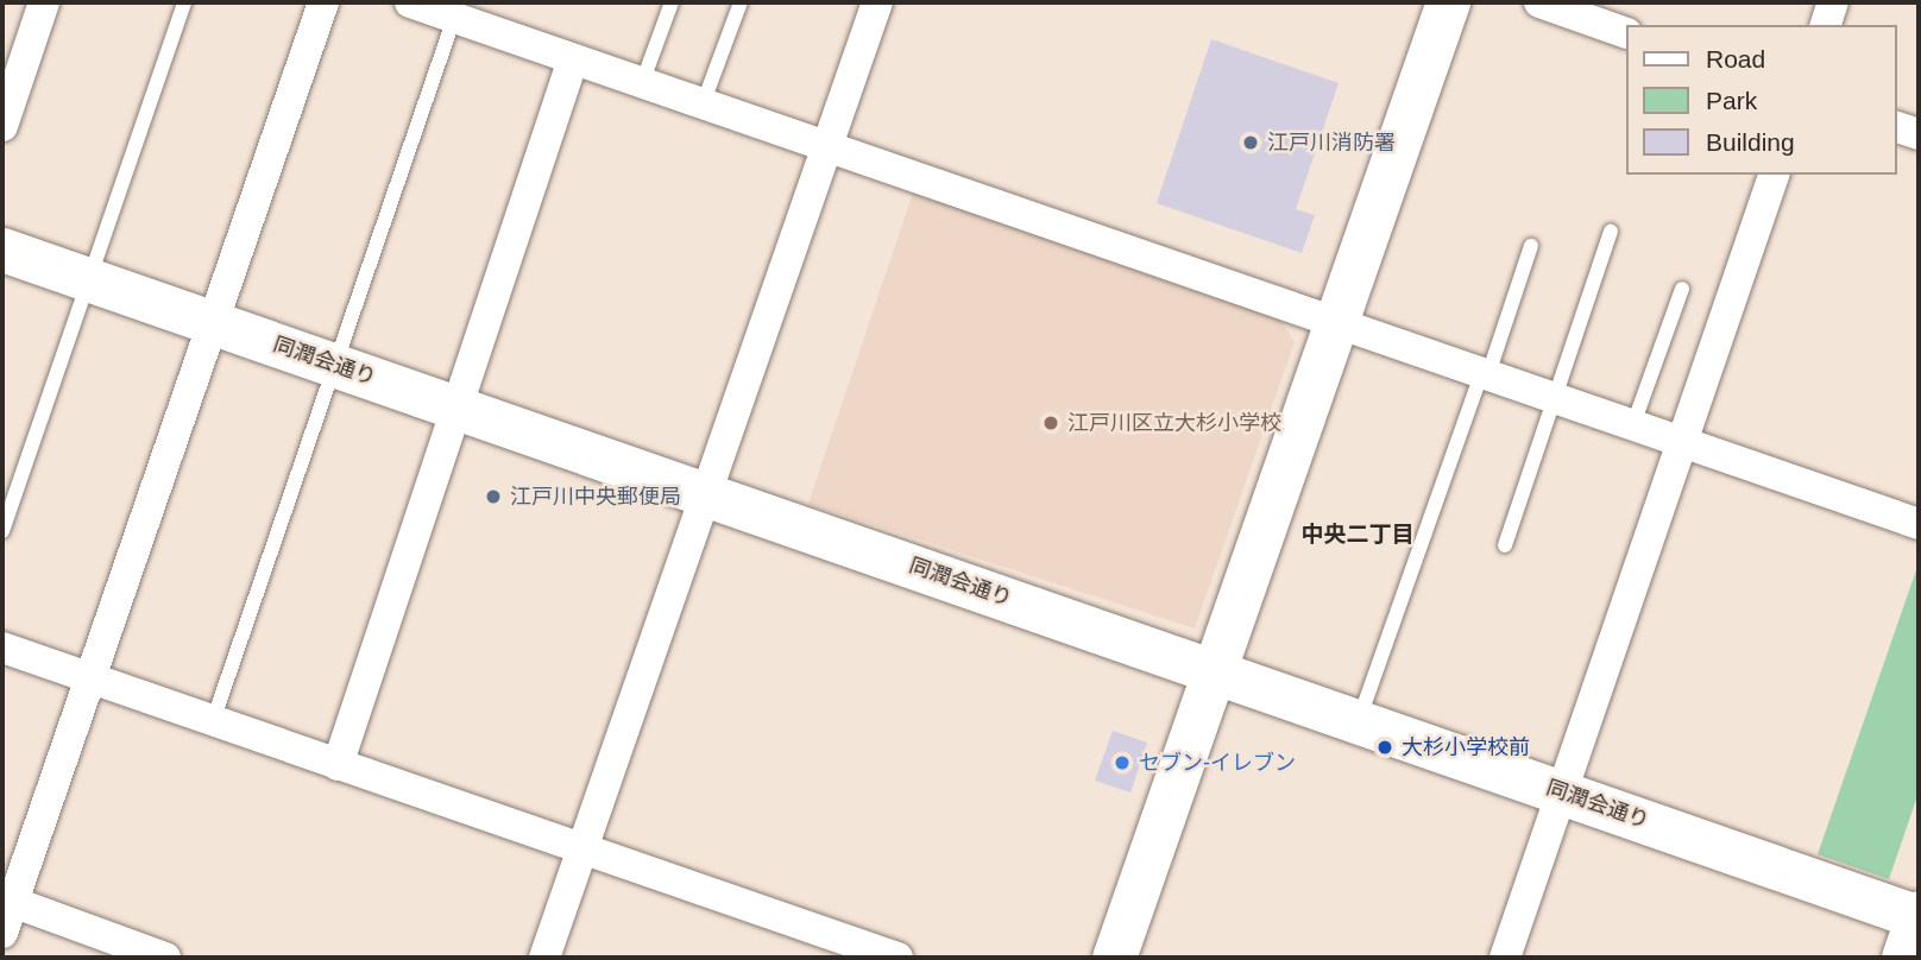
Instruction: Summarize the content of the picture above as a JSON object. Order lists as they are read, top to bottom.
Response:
{
  "streets": {
    "street": ["同潤会通り"]
  },
  "districts": ["中央二丁目"],
  "places": [
    "江戸川消防署",
    "江戸川区立大杉小学校",
    "江戸川中央郵便局",
    "大杉小学校前",
    "セブン-イレブン"
  ],
  "legend": ["Road", "Park", "Building"]
}
